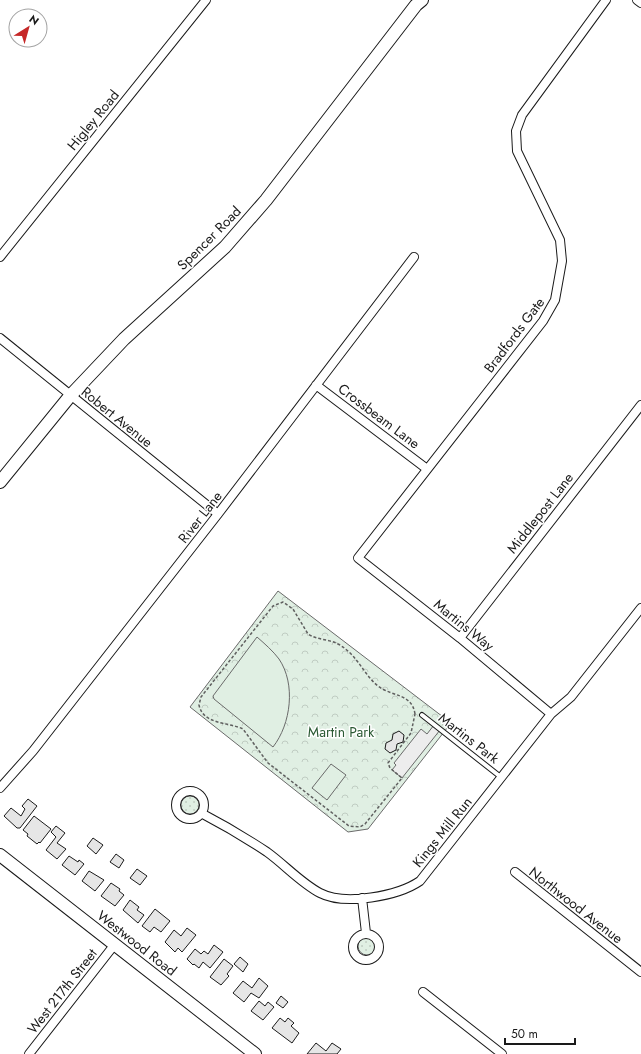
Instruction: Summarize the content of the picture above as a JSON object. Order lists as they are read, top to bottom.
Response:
{
  "streets": {
    "street": [
      "Higley Road",
      "Spencer Road",
      "Bradfords Gate",
      "Crossbeam Lane",
      "Robert Avenue",
      "Middlepost Lane",
      "River Lane",
      "Martins Way",
      "Kings Mill Run",
      "Northwood Avenue",
      "Westwood Road",
      "West 217th Street"
    ],
    "lane": ["Martins Park"]
  },
  "crossings": [
    ["Spencer Road", "Robert Avenue"],
    ["Bradfords Gate", "Crossbeam Lane"],
    ["Bradfords Gate", "Martins Way"],
    ["Crossbeam Lane", "River Lane"],
    ["Robert Avenue", "River Lane"],
    ["Middlepost Lane", "Martins Way"],
    ["Martins Way", "Kings Mill Run"],
    ["Martins Park", "Kings Mill Run"],
    ["Westwood Road", "West 217th Street"]
  ],
  "parks": ["Martin Park"],
  "scale_bar": "50 m",
  "north": "top right"
}
